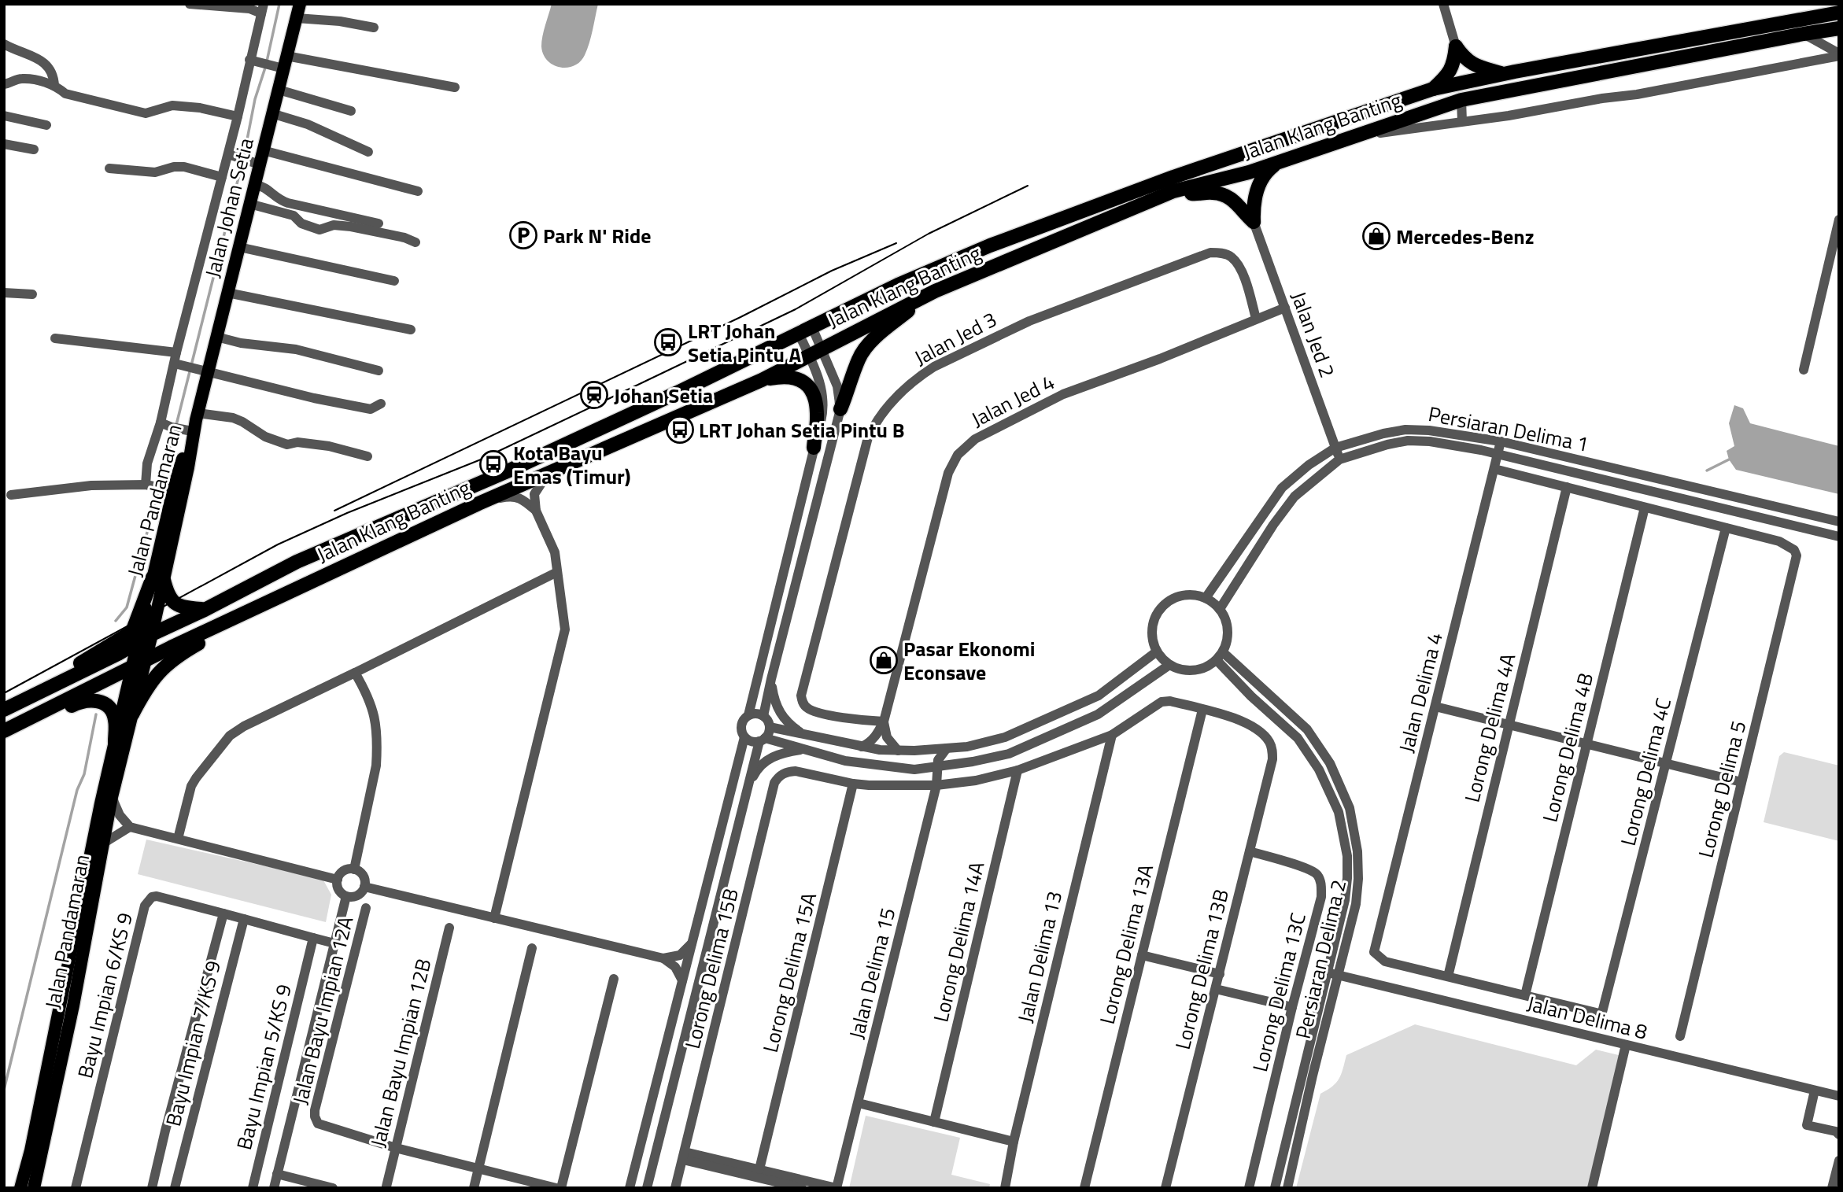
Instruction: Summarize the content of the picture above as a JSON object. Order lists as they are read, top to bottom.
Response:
{
  "streets": {
    "highway": ["Jalan Klang Banting"],
    "main road": ["Jalan Johan Setia", "Jalan Pandamaran"],
    "street": [
      "Jalan Jed 2",
      "Jalan Jed 3",
      "Jalan Jed 4",
      "Persiaran Delima 1",
      "Jalan Delima 4",
      "Lorong Delima 4A",
      "Lorong Delima 4B",
      "Lorong Delima 4C",
      "Lorong Delima 5",
      "Lorong Delima 14A",
      "Lorong Delima 13A",
      "Jalan Delima 13",
      "Persiaran Delima 2",
      "Lorong Delima 15B",
      "Lorong Delima 13B",
      "Lorong Delima 15A",
      "Jalan Delima 15",
      "Lorong Delima 13C",
      "Bayu Impian 6/KS 9",
      "Jalan Bayu Impian 12A",
      "Jalan Delima 8",
      "Bayu Impian 7/KS 9",
      "Jalan Bayu Impian 12B",
      "Bayu Impian 5/KS 9"
    ]
  },
  "crossings": [
    ["Jalan Klang Banting", "Jalan Pandamaran"],
    ["Jalan Johan Setia", "Jalan Pandamaran"],
    ["Jalan Jed 2", "Jalan Jed 4"],
    ["Jalan Jed 2", "Persiaran Delima 1"],
    ["Jalan Jed 3", "Jalan Jed 4"],
    ["Persiaran Delima 1", "Jalan Delima 4"],
    ["Persiaran Delima 1", "Persiaran Delima 2"],
    ["Jalan Delima 4", "Lorong Delima 4A"],
    ["Lorong Delima 4C", "Lorong Delima 5"],
    ["Lorong Delima 13A", "Lorong Delima 13B"],
    ["Persiaran Delima 2", "Jalan Delima 8"],
    ["Lorong Delima 15B", "Lorong Delima 15A"],
    ["Lorong Delima 13B", "Lorong Delima 13C"],
    ["Jalan Bayu Impian 12A", "Jalan Bayu Impian 12B"]
  ],
  "places": {
    "parking": ["Park N' Ride"],
    "shop": ["Mercedes-Benz", "Pasar Ekonomi Econsave"],
    "bus stop": ["LRT Johan Setia Pintu A", "LRT Johan Setia Pintu B", "Kota Bayu Emas (Timur)"],
    "station": ["Johan Setia"]
  }
}
